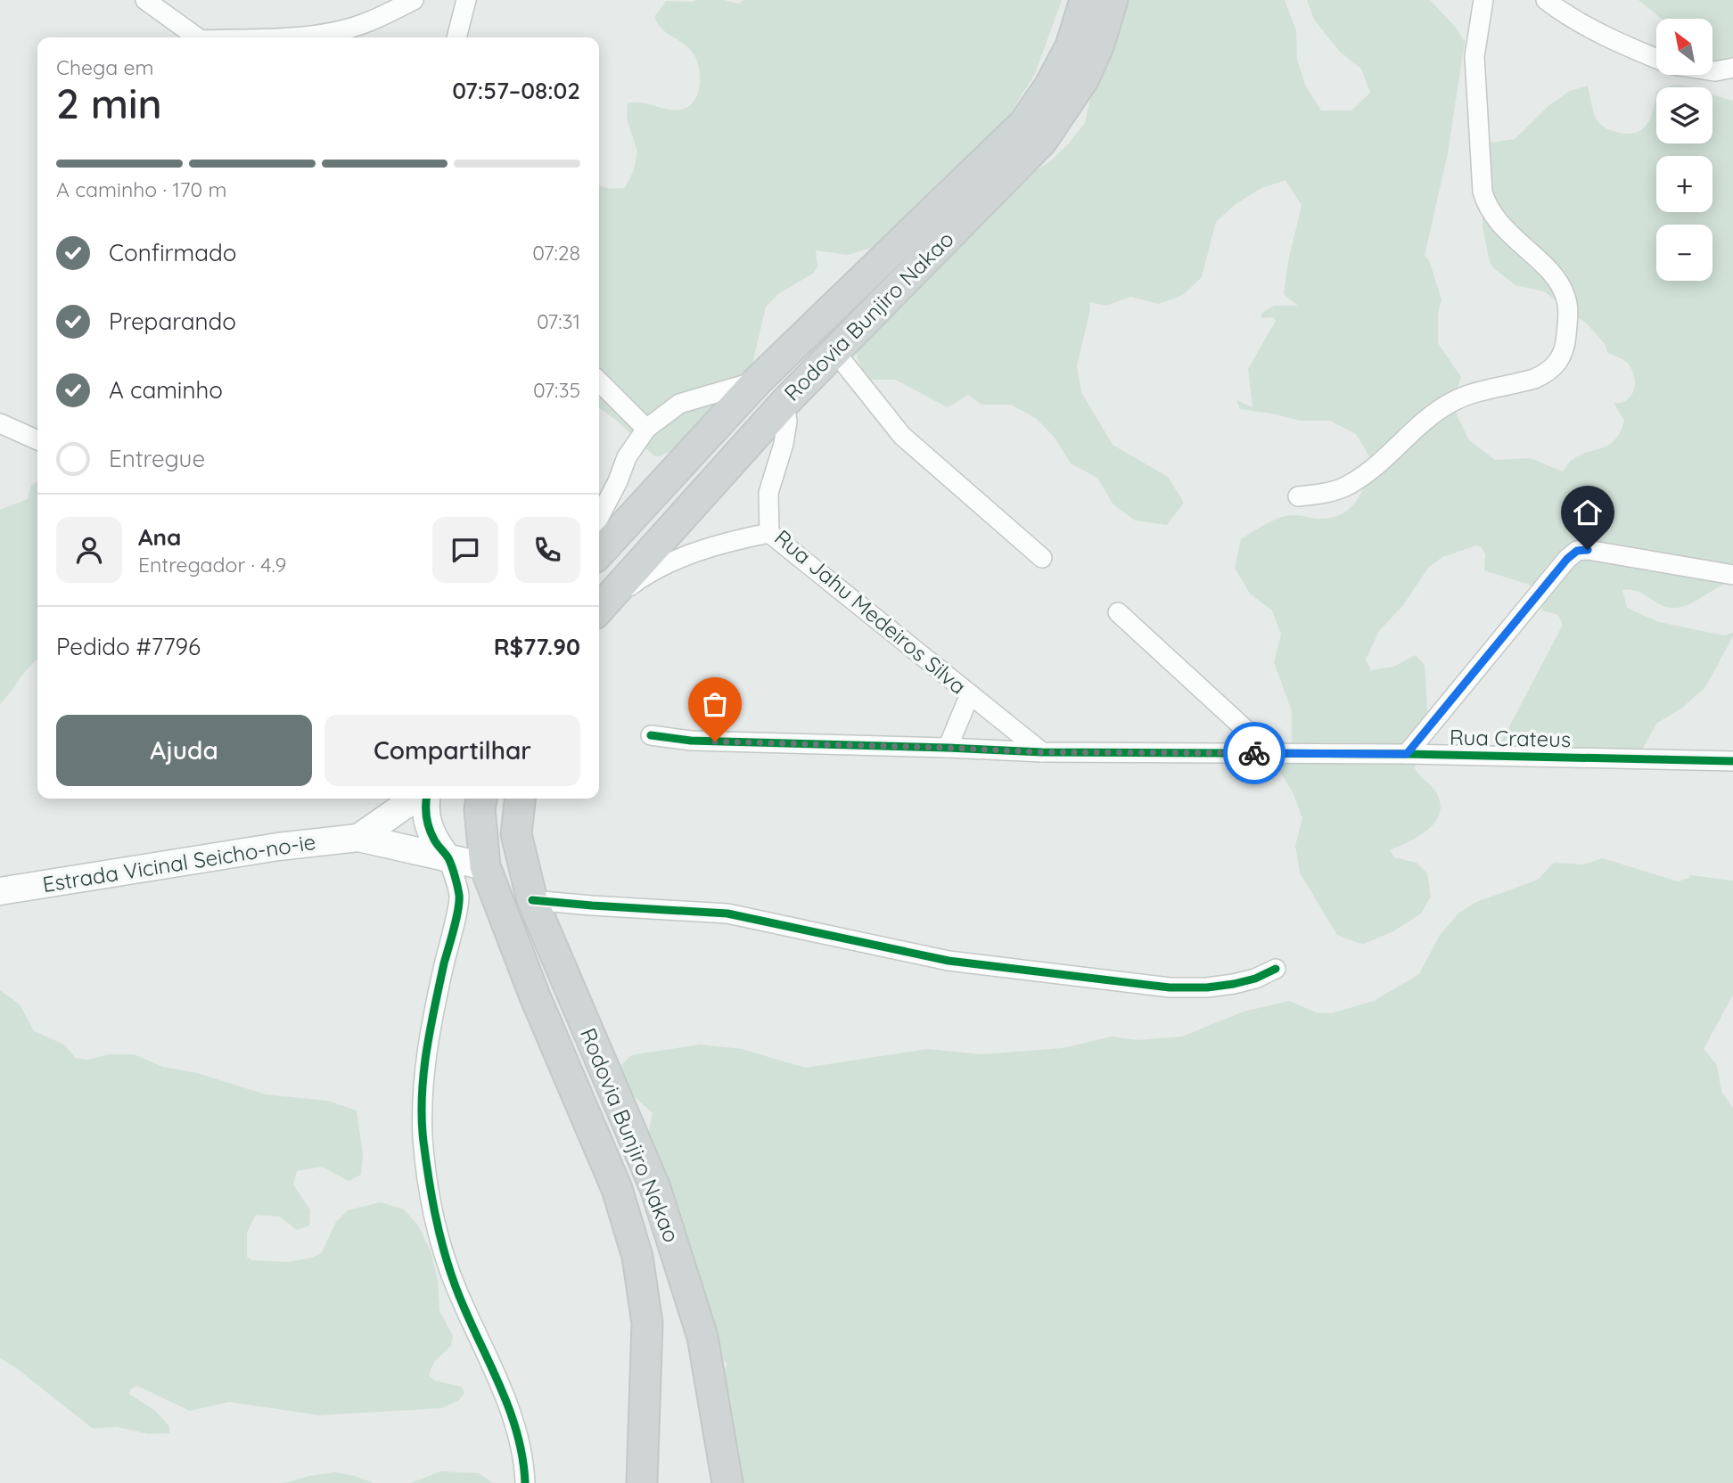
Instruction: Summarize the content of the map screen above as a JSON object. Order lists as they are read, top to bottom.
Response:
{
  "streets": {
    "main road": ["Rodovia Bunjiro Nakao"],
    "street": ["Rua Jahu Medeiros Silva", "Rua Crateus", "Estrada Vicinal Seicho-no-ie"]
  },
  "crossings": [
    ["Rodovia Bunjiro Nakao", "Rua Jahu Medeiros Silva"],
    ["Rua Jahu Medeiros Silva", "Rua Crateus"]
  ],
  "north": "top left",
  "page": {
    "map_buttons": ["+", "−"],
    "heading": ["2 min", "Chega em", "07:57–08:02"],
    "panel": [
      "Ana",
      "Entregador · 4.9",
      "Pedido #7796",
      "R$77.90"
    ],
    "bar": "A caminho · 170 m",
    "list": [
      ["Confirmado", "07:28"],
      ["Preparando", "07:31"],
      ["A caminho", "07:35"],
      "Entregue"
    ],
    "buttons": ["Ajuda", "Compartilhar"]
  }
}
